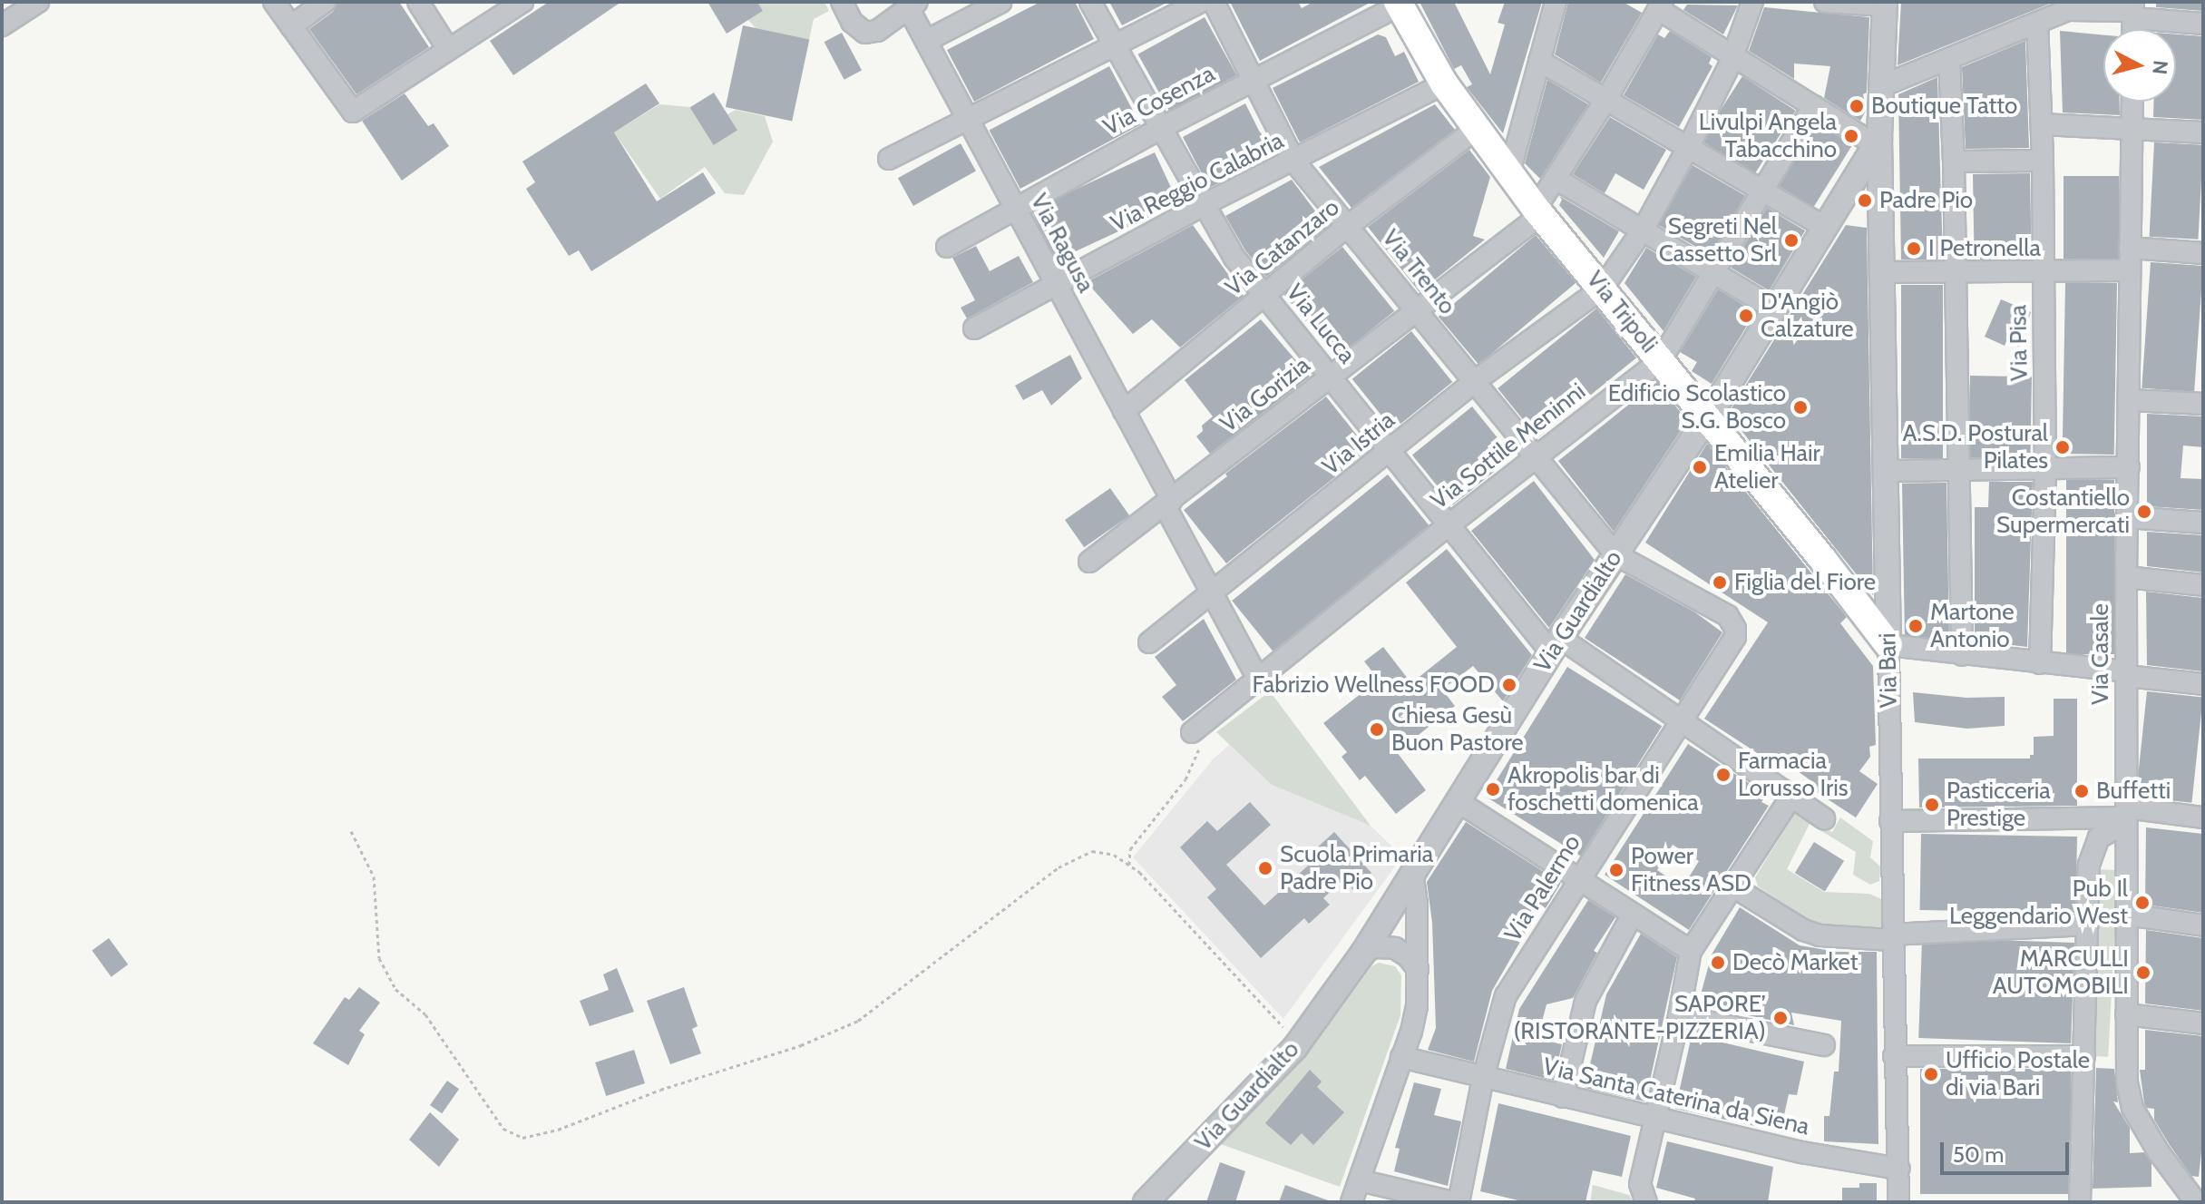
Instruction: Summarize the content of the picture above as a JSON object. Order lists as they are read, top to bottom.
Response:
{
  "streets": {
    "main road": ["Via Tripoli"],
    "street": [
      "Via Cosenza",
      "Via Reggio Calabria",
      "Via Ragusa",
      "Via Catanzaro",
      "Via Trento",
      "Via Lucca",
      "Via Pisa",
      "Via Gorizia",
      "Via Istria",
      "Via Sottile Meninni",
      "Via Guardialto",
      "Via Casale",
      "Via Bari",
      "Via Palermo",
      "Via Santa Caterina da Siena"
    ]
  },
  "crossings": [
    ["Via Cosenza", "Via Ragusa"],
    ["Via Cosenza", "Via Trento"],
    ["Via Cosenza", "Via Tripoli"],
    ["Via Cosenza", "Via Lucca"],
    ["Via Reggio Calabria", "Via Ragusa"],
    ["Via Reggio Calabria", "Via Trento"],
    ["Via Reggio Calabria", "Via Tripoli"],
    ["Via Reggio Calabria", "Via Lucca"],
    ["Via Ragusa", "Via Catanzaro"],
    ["Via Ragusa", "Via Gorizia"],
    ["Via Ragusa", "Via Istria"],
    ["Via Ragusa", "Via Sottile Meninni"],
    ["Via Catanzaro", "Via Trento"],
    ["Via Catanzaro", "Via Tripoli"],
    ["Via Catanzaro", "Via Lucca"],
    ["Via Trento", "Via Gorizia"],
    ["Via Trento", "Via Istria"],
    ["Via Trento", "Via Sottile Meninni"],
    ["Via Trento", "Via Guardialto"],
    ["Via Trento", "Via Palermo"],
    ["Via Tripoli", "Via Gorizia"],
    ["Via Tripoli", "Via Istria"],
    ["Via Tripoli", "Via Sottile Meninni"],
    ["Via Tripoli", "Via Guardialto"],
    ["Via Tripoli", "Via Bari"],
    ["Via Lucca", "Via Gorizia"],
    ["Via Lucca", "Via Istria"],
    ["Via Lucca", "Via Sottile Meninni"],
    ["Via Lucca", "Via Guardialto"],
    ["Via Lucca", "Via Palermo"],
    ["Via Guardialto", "Via Bari"],
    ["Via Guardialto", "Via Palermo"],
    ["Via Bari", "Via Santa Caterina da Siena"],
    ["Via Palermo", "Via Santa Caterina da Siena"]
  ],
  "places": [
    "Boutique Tatto",
    "Livulpi Angela Tabacchino",
    "Padre Pio",
    "Segreti Nel Cassetto Srl",
    "I Petronella",
    "D'Angiò Calzature",
    "Edificio Scolastico S.G. Bosco",
    "A.S.D. Postural Pilates",
    "Emilia Hair Atelier",
    "Costantiello Supermercati",
    "Figlia del Fiore",
    "Martone Antonio",
    "Fabrizio Wellness FOOD",
    "Chiesa Gesù Buon Pastore",
    "Farmacia Lorusso Iris",
    "Akropolis bar di foschetti domenica",
    "Buffetti",
    "Pasticceria Prestige",
    "Scuola Primaria Padre Pio",
    "Power Fitness ASD",
    "Pub Il Leggendario West",
    "Decò Market",
    "MARCULLI AUTOMOBILI",
    "SAPORE’ (RISTORANTE-PIZZERIA)",
    "Ufficio Postale di via Bari"
  ],
  "scale_bar": "50 m",
  "north": "right"
}
